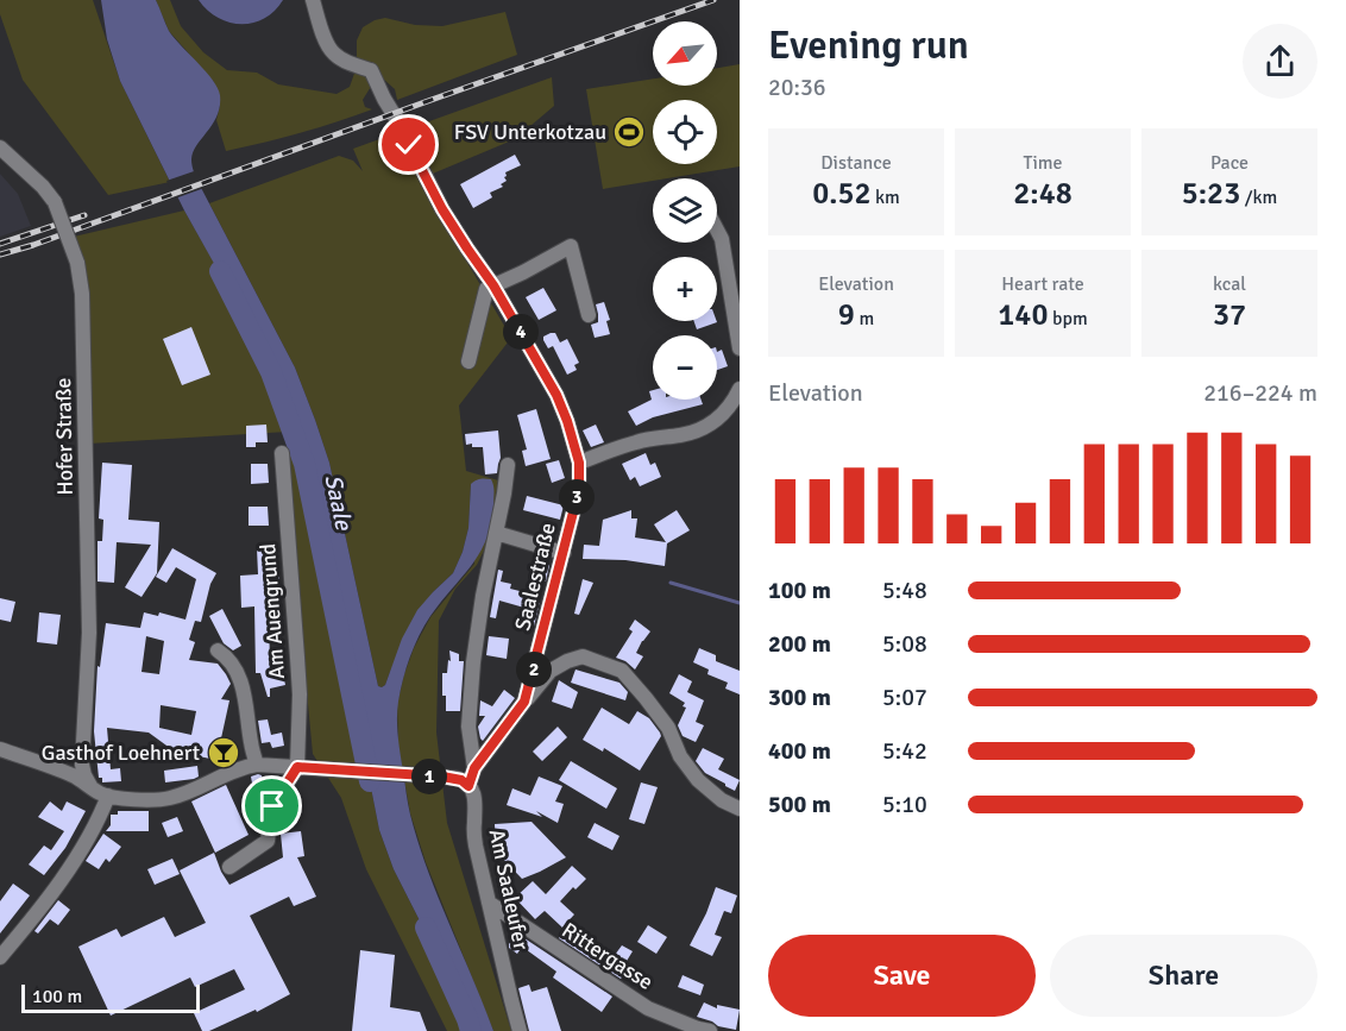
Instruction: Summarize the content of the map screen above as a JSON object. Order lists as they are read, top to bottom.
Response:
{
  "streets": {
    "street": [
      "Hofer Straße",
      "Saalestraße",
      "Am Auengrund",
      "Am Saaleufer",
      "Rittergasse"
    ]
  },
  "crossings": [
    ["Saalestraße", "Am Saaleufer"],
    ["Am Saaleufer", "Rittergasse"]
  ],
  "water": ["Saale"],
  "places": {
    "sports": ["FSV Unterkotzau"],
    "bar": ["Gasthof Loehnert"]
  },
  "scale_bar": "100 m",
  "north": "bottom left",
  "page": {
    "heading": ["Evening run", "20:36"],
    "map_buttons": ["+", "−"],
    "stats": [
      ["Distance", "0.52 km"],
      ["Time", "2:48"],
      ["Pace", "5:23 /km"],
      ["Elevation", "9 m"],
      ["Heart rate", "140 bpm"],
      ["kcal", "37"]
    ],
    "pins": [
      "4",
      "3",
      "2",
      "1"
    ],
    "chart": ["Elevation", "216–224 m"],
    "list": [
      {
        "name": "100 m",
        "note": "5:48"
      },
      {
        "name": "200 m",
        "note": "5:08"
      },
      {
        "name": "300 m",
        "note": "5:07"
      },
      {
        "name": "400 m",
        "note": "5:42"
      },
      {
        "name": "500 m",
        "note": "5:10"
      }
    ],
    "buttons": ["Save", "Share"],
    "scale": "100 m"
  }
}
